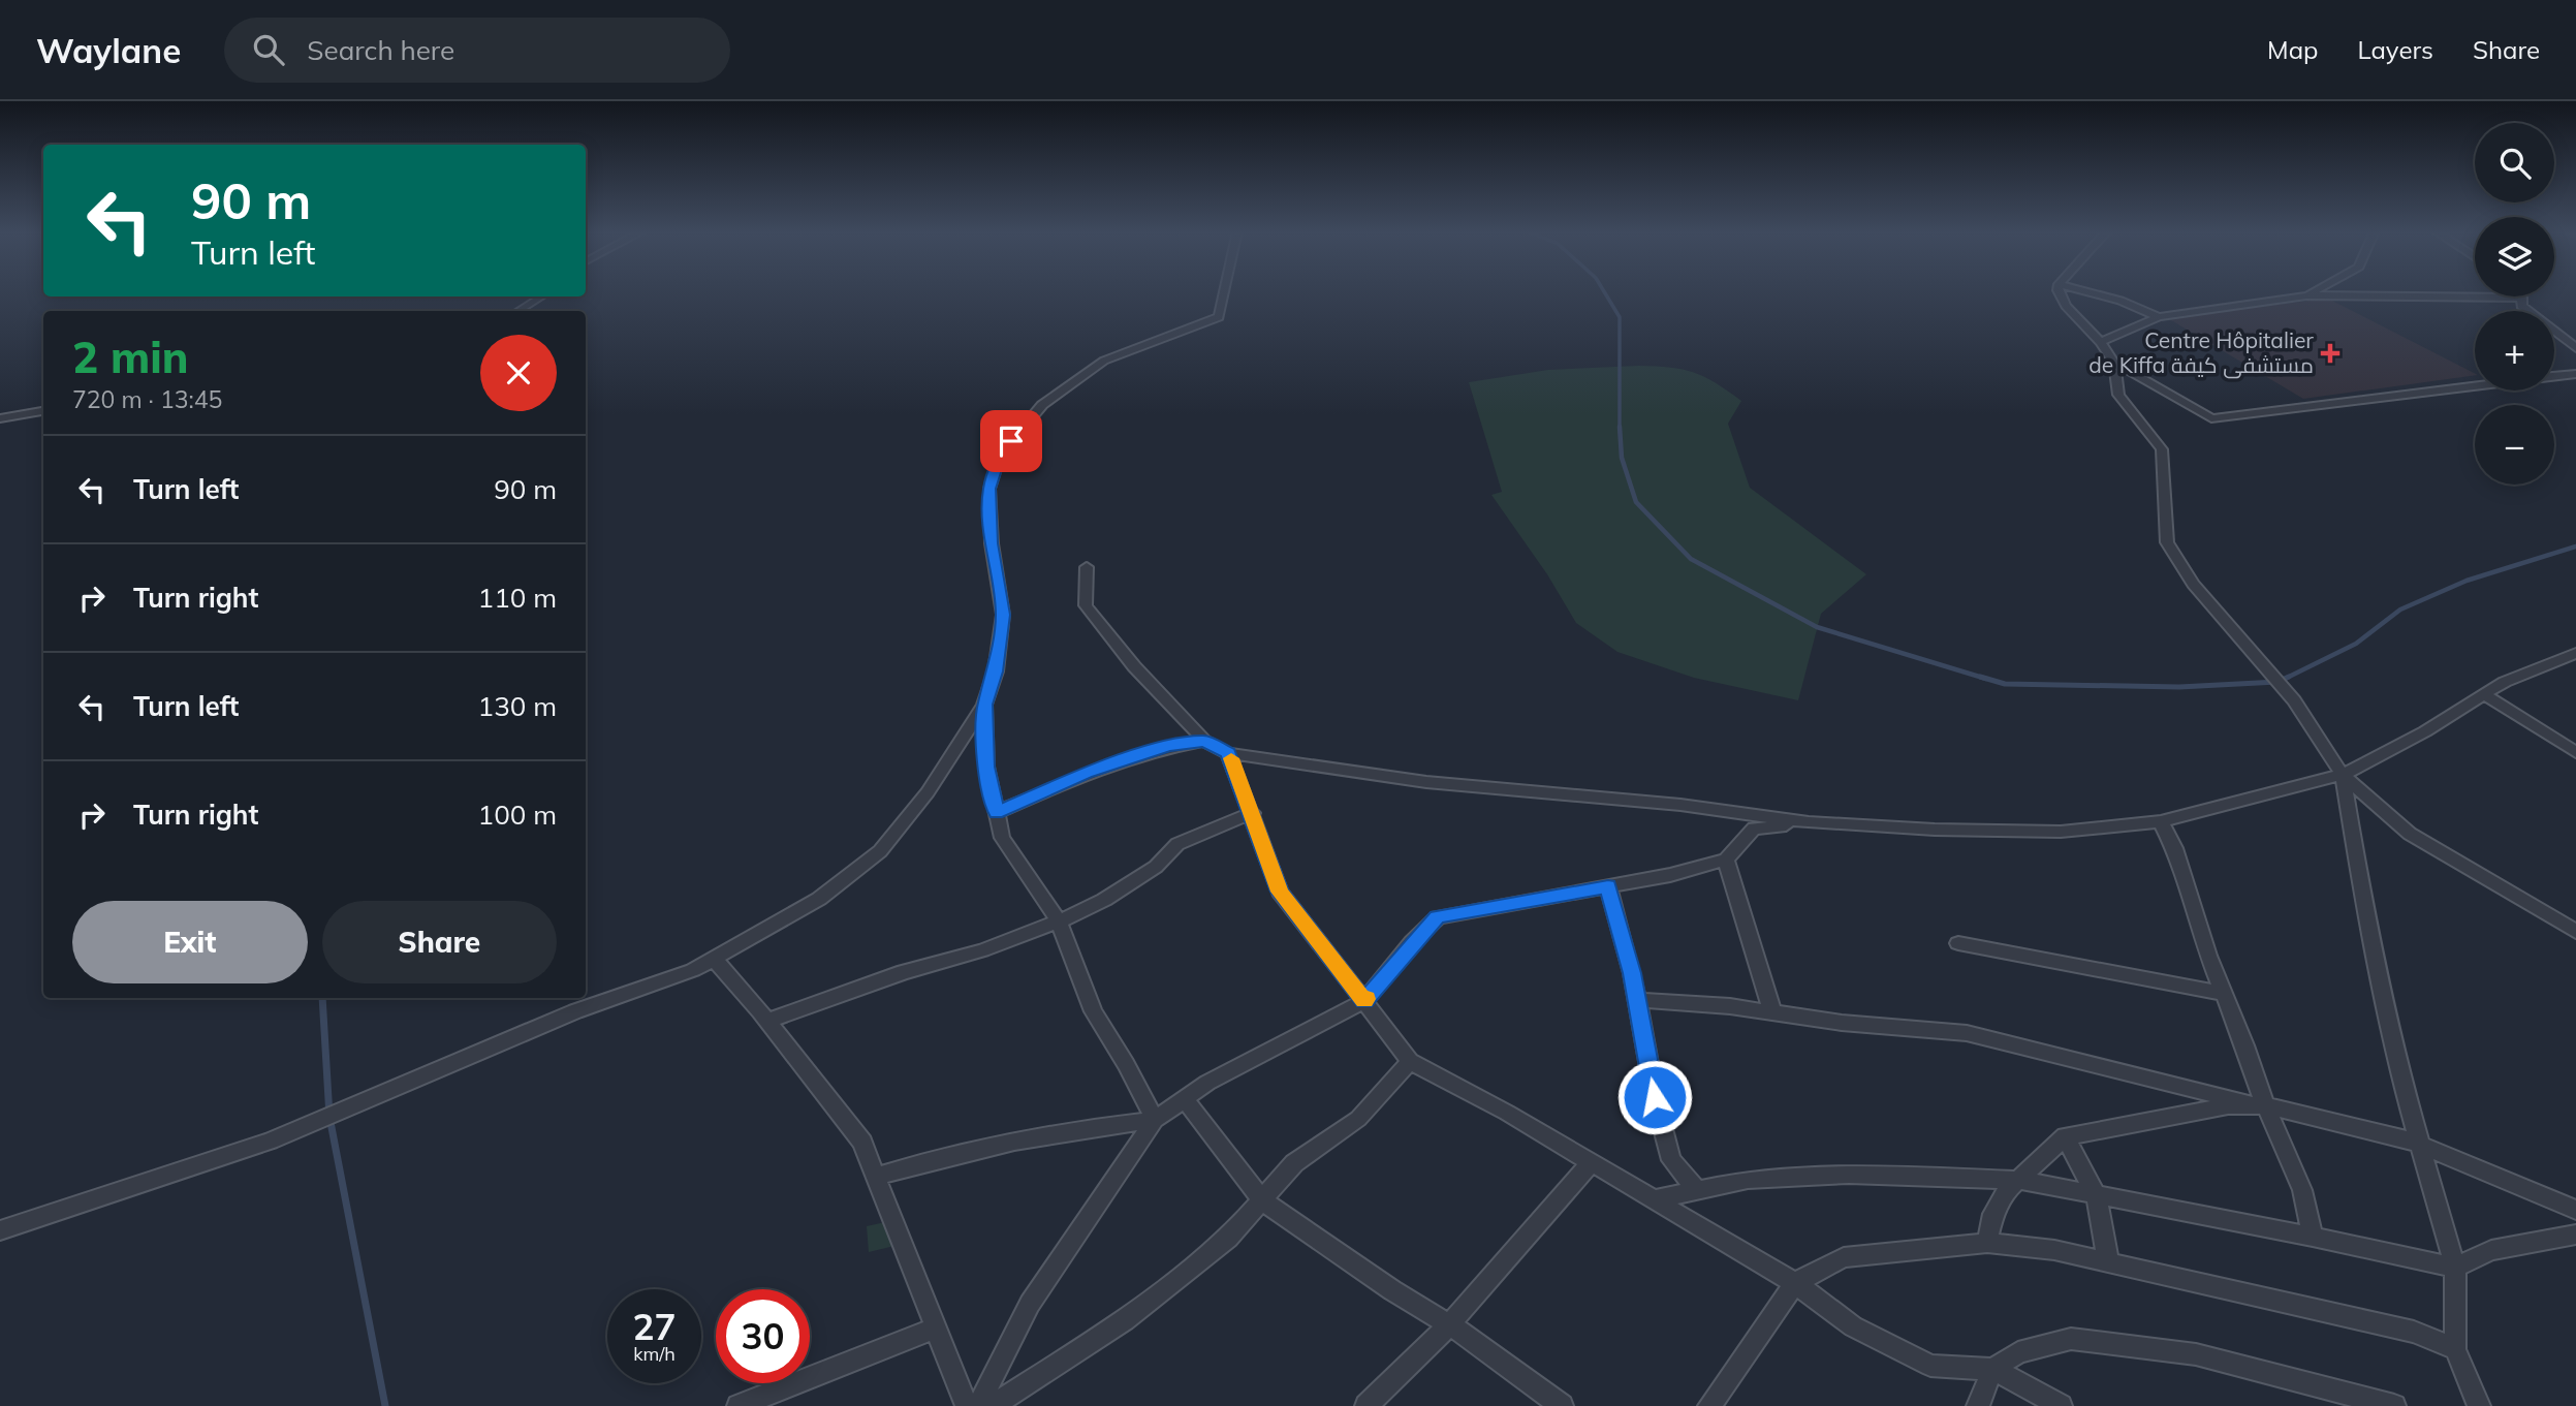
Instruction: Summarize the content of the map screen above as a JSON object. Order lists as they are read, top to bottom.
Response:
{
  "places": {
    "health": ["Centre Hôpitalier de Kiffa مستشفى كيفة"]
  },
  "page": {
    "header": "Waylane",
    "search": "Search here",
    "nav": ["Map", "Layers", "Share"],
    "map_buttons": ["+", "−"],
    "turn": ["90 m", "Turn left"],
    "heading": ["2 min", "720 m · 13:45"],
    "list": [
      {
        "name": "Turn left",
        "value": "90 m"
      },
      {
        "name": "Turn right",
        "value": "110 m"
      },
      {
        "name": "Turn left",
        "value": "130 m"
      },
      {
        "name": "Turn right",
        "value": "100 m"
      }
    ],
    "buttons": ["Exit", "Share"],
    "speed": "27 km/h",
    "limit": "30"
  }
}
